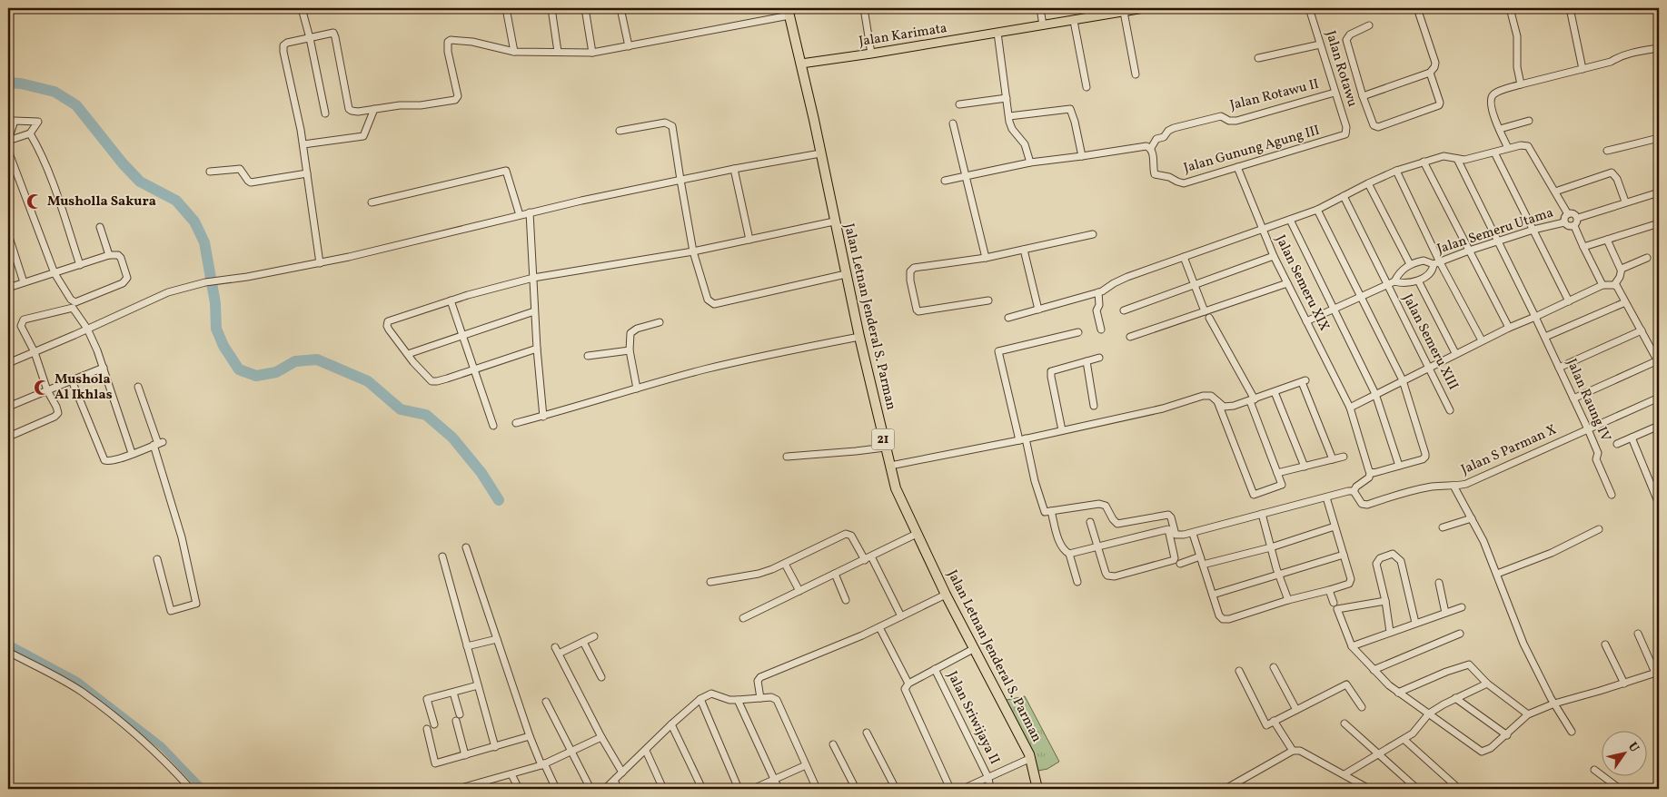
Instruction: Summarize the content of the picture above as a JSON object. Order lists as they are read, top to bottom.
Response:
{
  "streets": {
    "highway": ["Jalan Letnan Jenderal S. Parman", "21"],
    "main road": ["Jalan Karimata"],
    "street": [
      "Jalan Rotawu",
      "Jalan Rotawu II",
      "Jalan Gunung Agung III",
      "Jalan Semeru Utama",
      "Jalan Semeru XIX",
      "Jalan Semeru XIII",
      "Jalan Raung IV",
      "Jalan S Parman X",
      "Jalan Sriwijaya II"
    ]
  },
  "crossings": [
    ["Jalan Karimata", "Jalan Letnan Jenderal S. Parman"],
    ["Jalan Karimata", "21"],
    ["Jalan Rotawu", "Jalan Rotawu II"],
    ["Jalan Rotawu", "Jalan Gunung Agung III"],
    ["Jalan Rotawu II", "Jalan Gunung Agung III"],
    ["Jalan Gunung Agung III", "Jalan Semeru XIX"],
    ["Jalan Semeru Utama", "Jalan Raung IV"],
    ["Jalan Letnan Jenderal S. Parman", "21"],
    ["Jalan Raung IV", "Jalan S Parman X"]
  ],
  "places": {
    "mosque": ["Musholla Sakura", "Mushola Al Ikhlas"]
  },
  "north": "top right"
}
